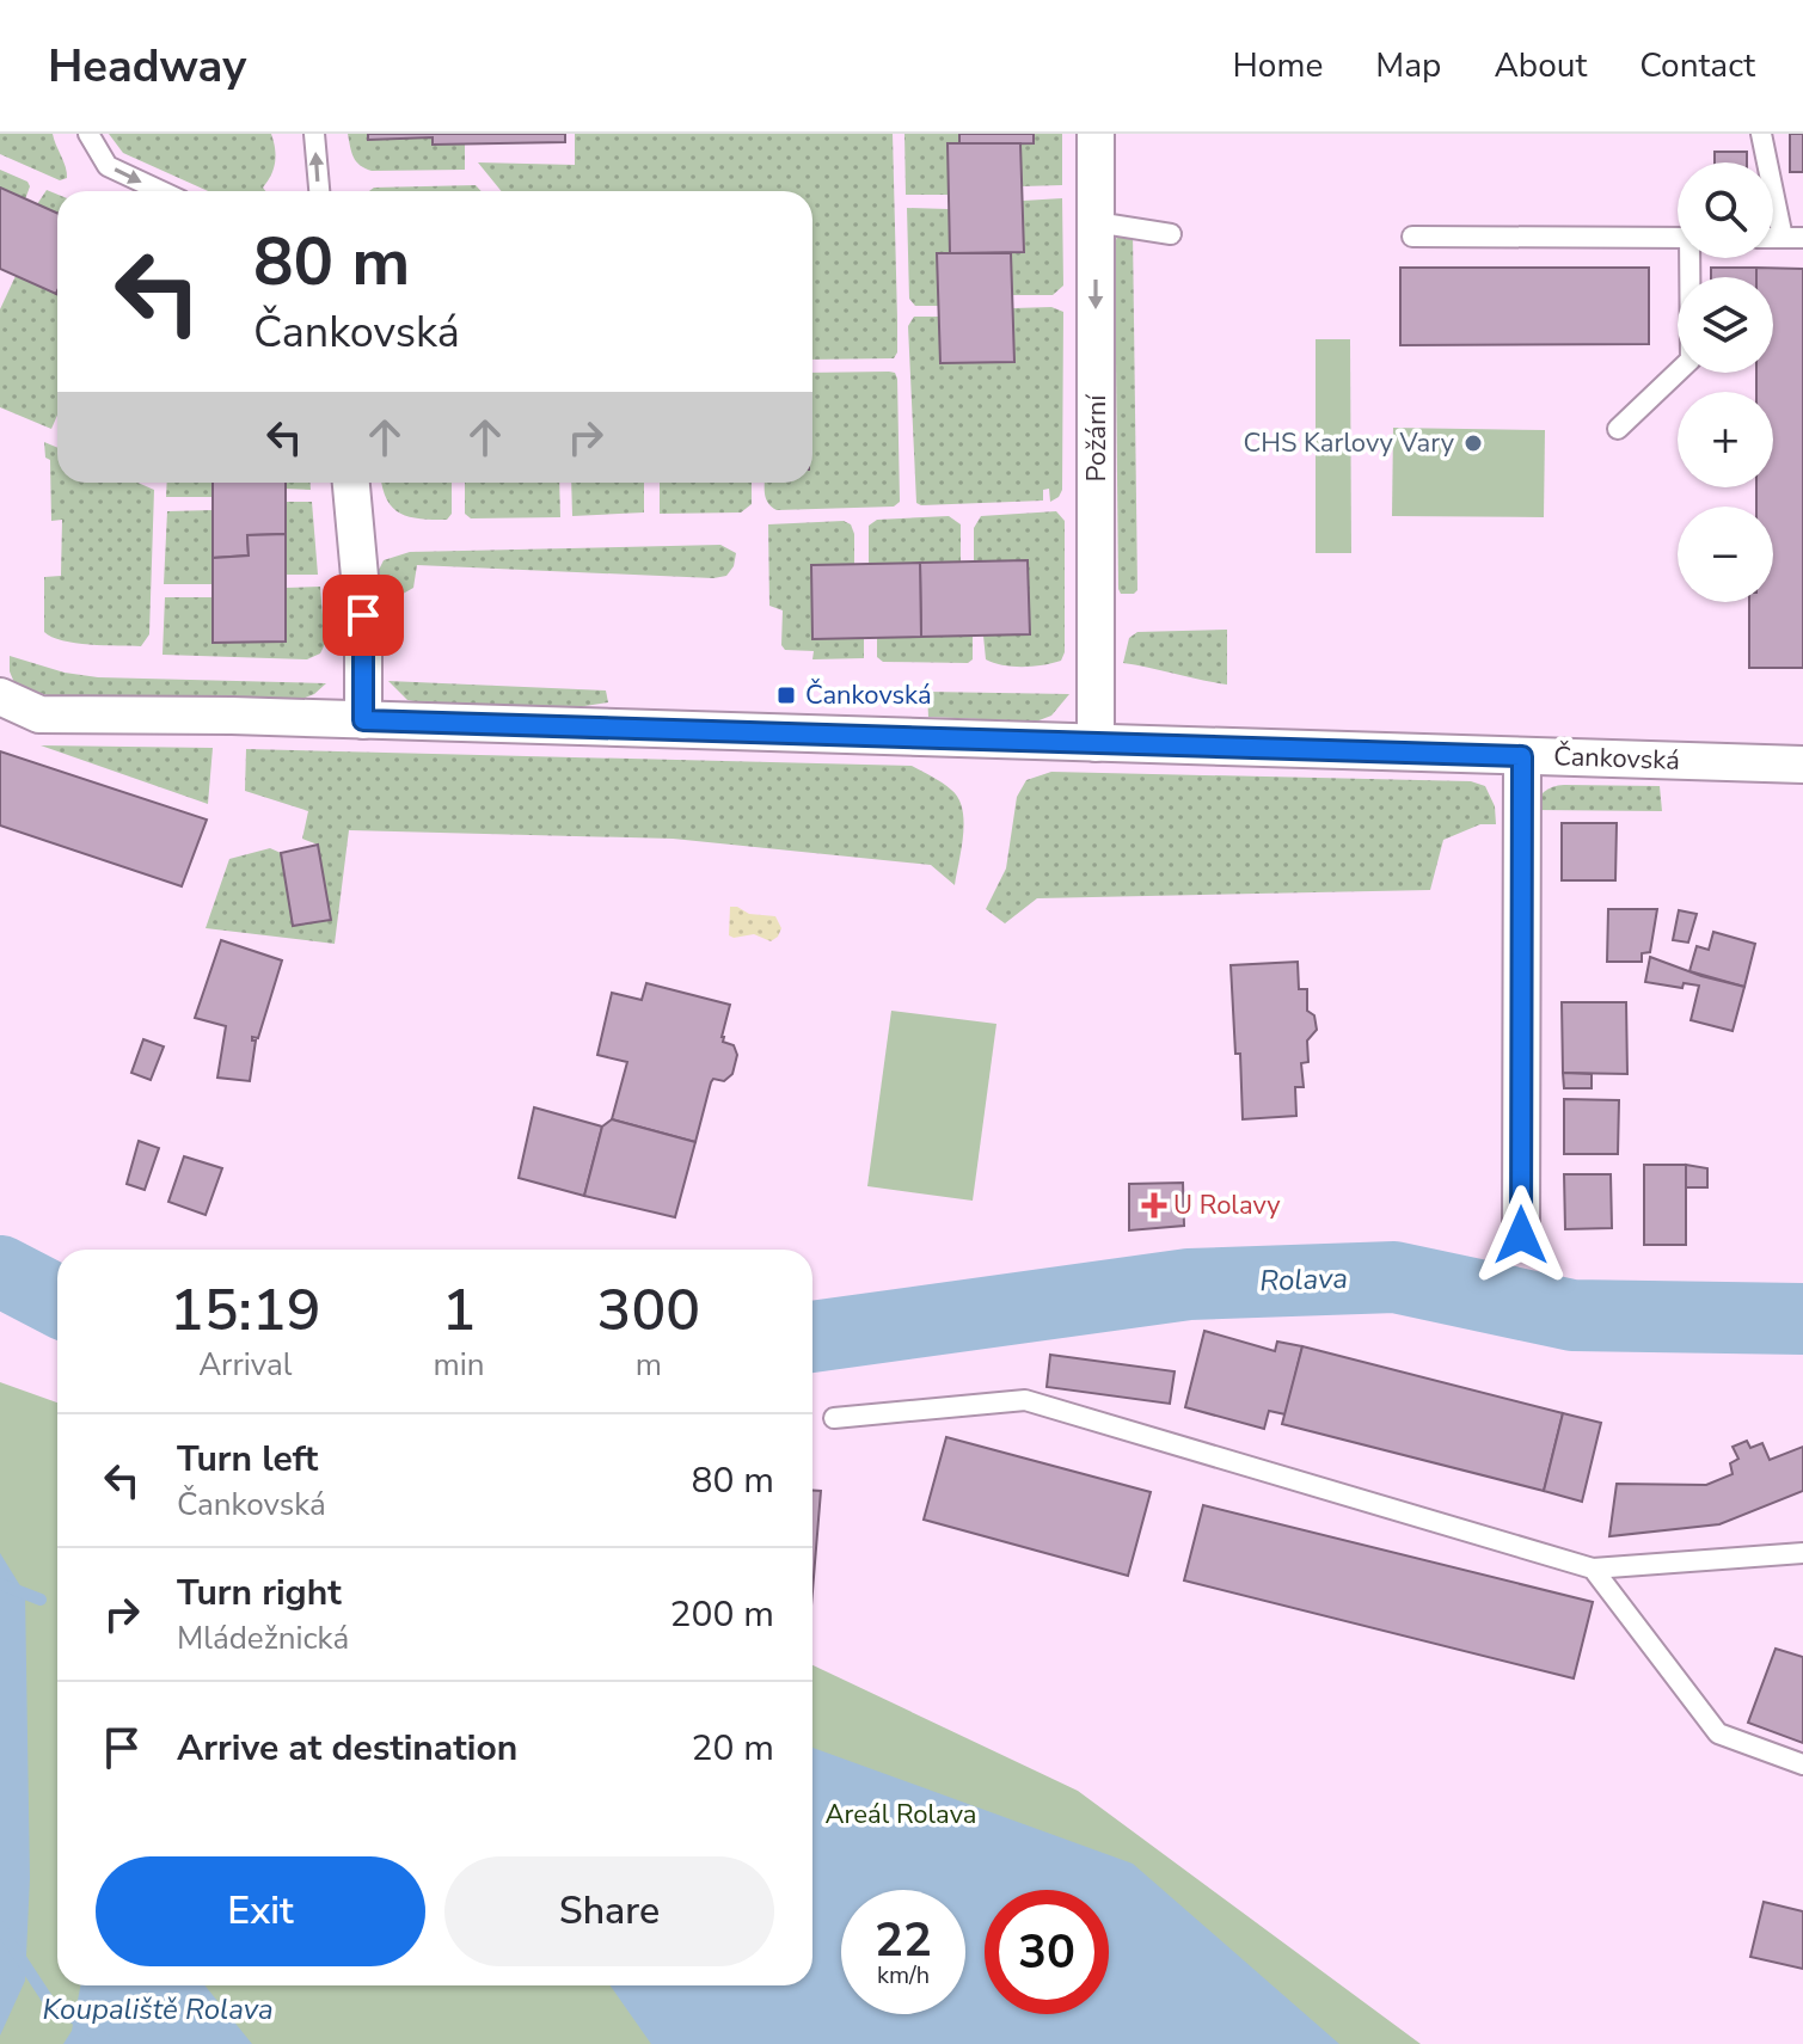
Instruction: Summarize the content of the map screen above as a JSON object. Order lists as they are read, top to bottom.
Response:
{
  "streets": {
    "street": ["Požární", "Čankovská"]
  },
  "crossings": [
    ["Požární", "Čankovská"]
  ],
  "one_way": ["Požární"],
  "water": ["Rolava", "Koupaliště Rolava"],
  "parks": ["Areál Rolava"],
  "places": {
    "other": ["CHS Karlovy Vary"],
    "transit": ["Čankovská"],
    "health": ["U Rolavy"]
  },
  "page": {
    "header": "Headway",
    "nav": [
      "Home",
      "Map",
      "About",
      "Contact"
    ],
    "map_buttons": ["+", "−"],
    "turn": ["80 m", "Čankovská"],
    "eta": [
      "15:19",
      "Arrival",
      "1",
      "min",
      "300",
      "m"
    ],
    "list": [
      {
        "name": "Turn left",
        "note": "Čankovská",
        "value": "80 m"
      },
      {
        "name": "Turn right",
        "note": "Mládežnická",
        "value": "200 m"
      },
      {
        "name": "Arrive at destination",
        "value": "20 m"
      }
    ],
    "buttons": ["Exit", "Share"],
    "speed": "22 km/h",
    "limit": "30"
  }
}
